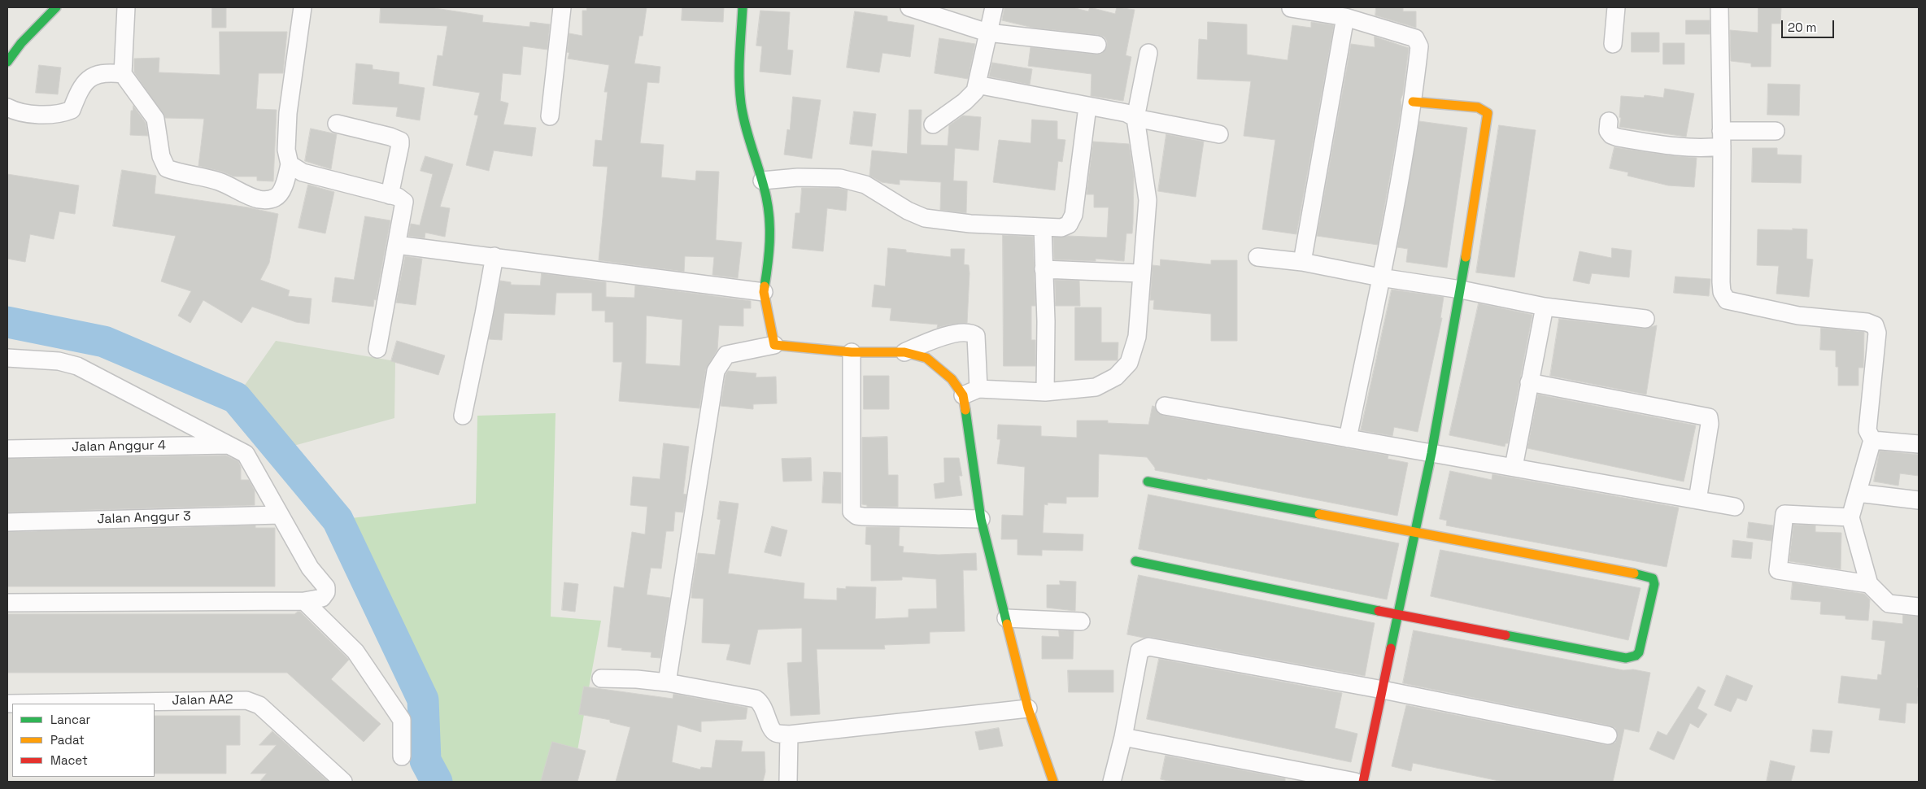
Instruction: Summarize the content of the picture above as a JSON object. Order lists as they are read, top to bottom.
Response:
{
  "streets": {
    "street": ["Jalan Anggur 4", "Jalan Anggur 3", "Jalan AA2"]
  },
  "legend": ["Lancar", "Padat", "Macet"],
  "scale_bar": "20 m"
}
